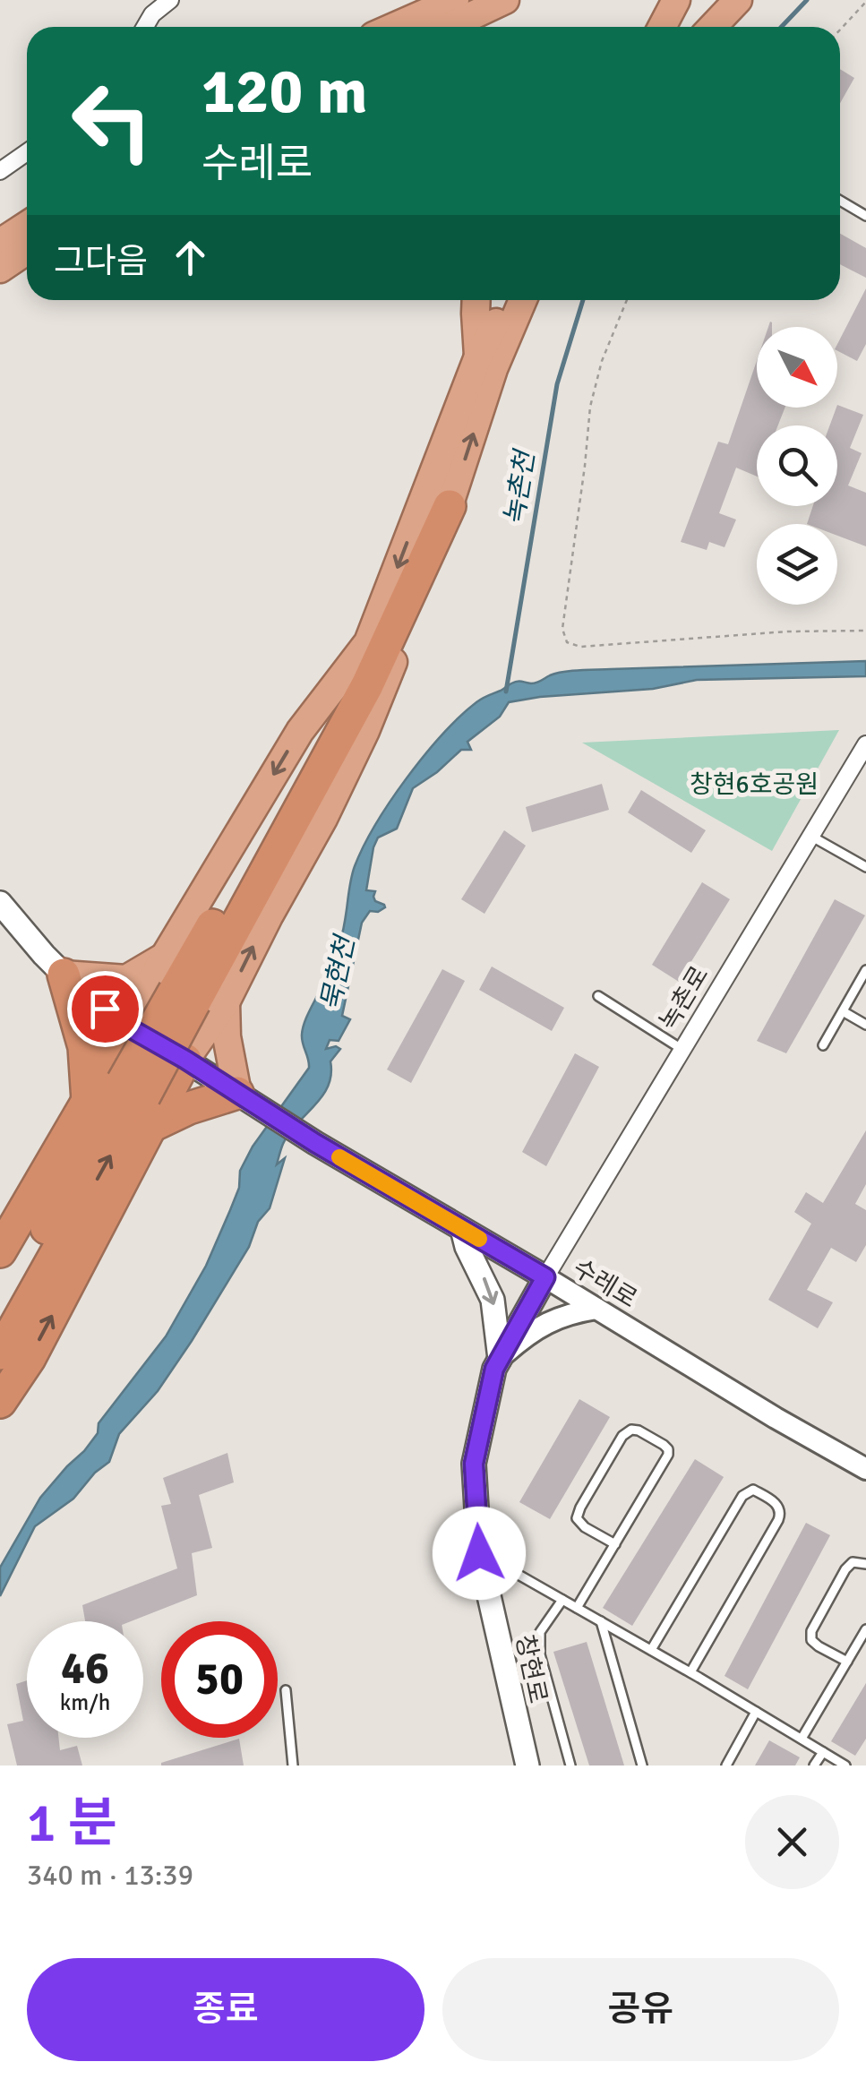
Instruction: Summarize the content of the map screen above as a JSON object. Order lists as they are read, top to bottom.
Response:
{
  "streets": {
    "main road": ["수레로", "창현로"],
    "street": ["녹촌로"]
  },
  "crossings": [
    ["녹촌로", "수레로"],
    ["녹촌로", "창현로"],
    ["수레로", "창현로"]
  ],
  "water": ["녹촌천", "묵현천"],
  "parks": ["창현6호공원"],
  "north": "bottom right",
  "page": {
    "turn": ["120 m", "수레로"],
    "then": "그다음",
    "speed": "46 km/h",
    "limit": "50",
    "heading": ["1 분", "340 m · 13:39"],
    "buttons": ["종료", "공유"]
  }
}
